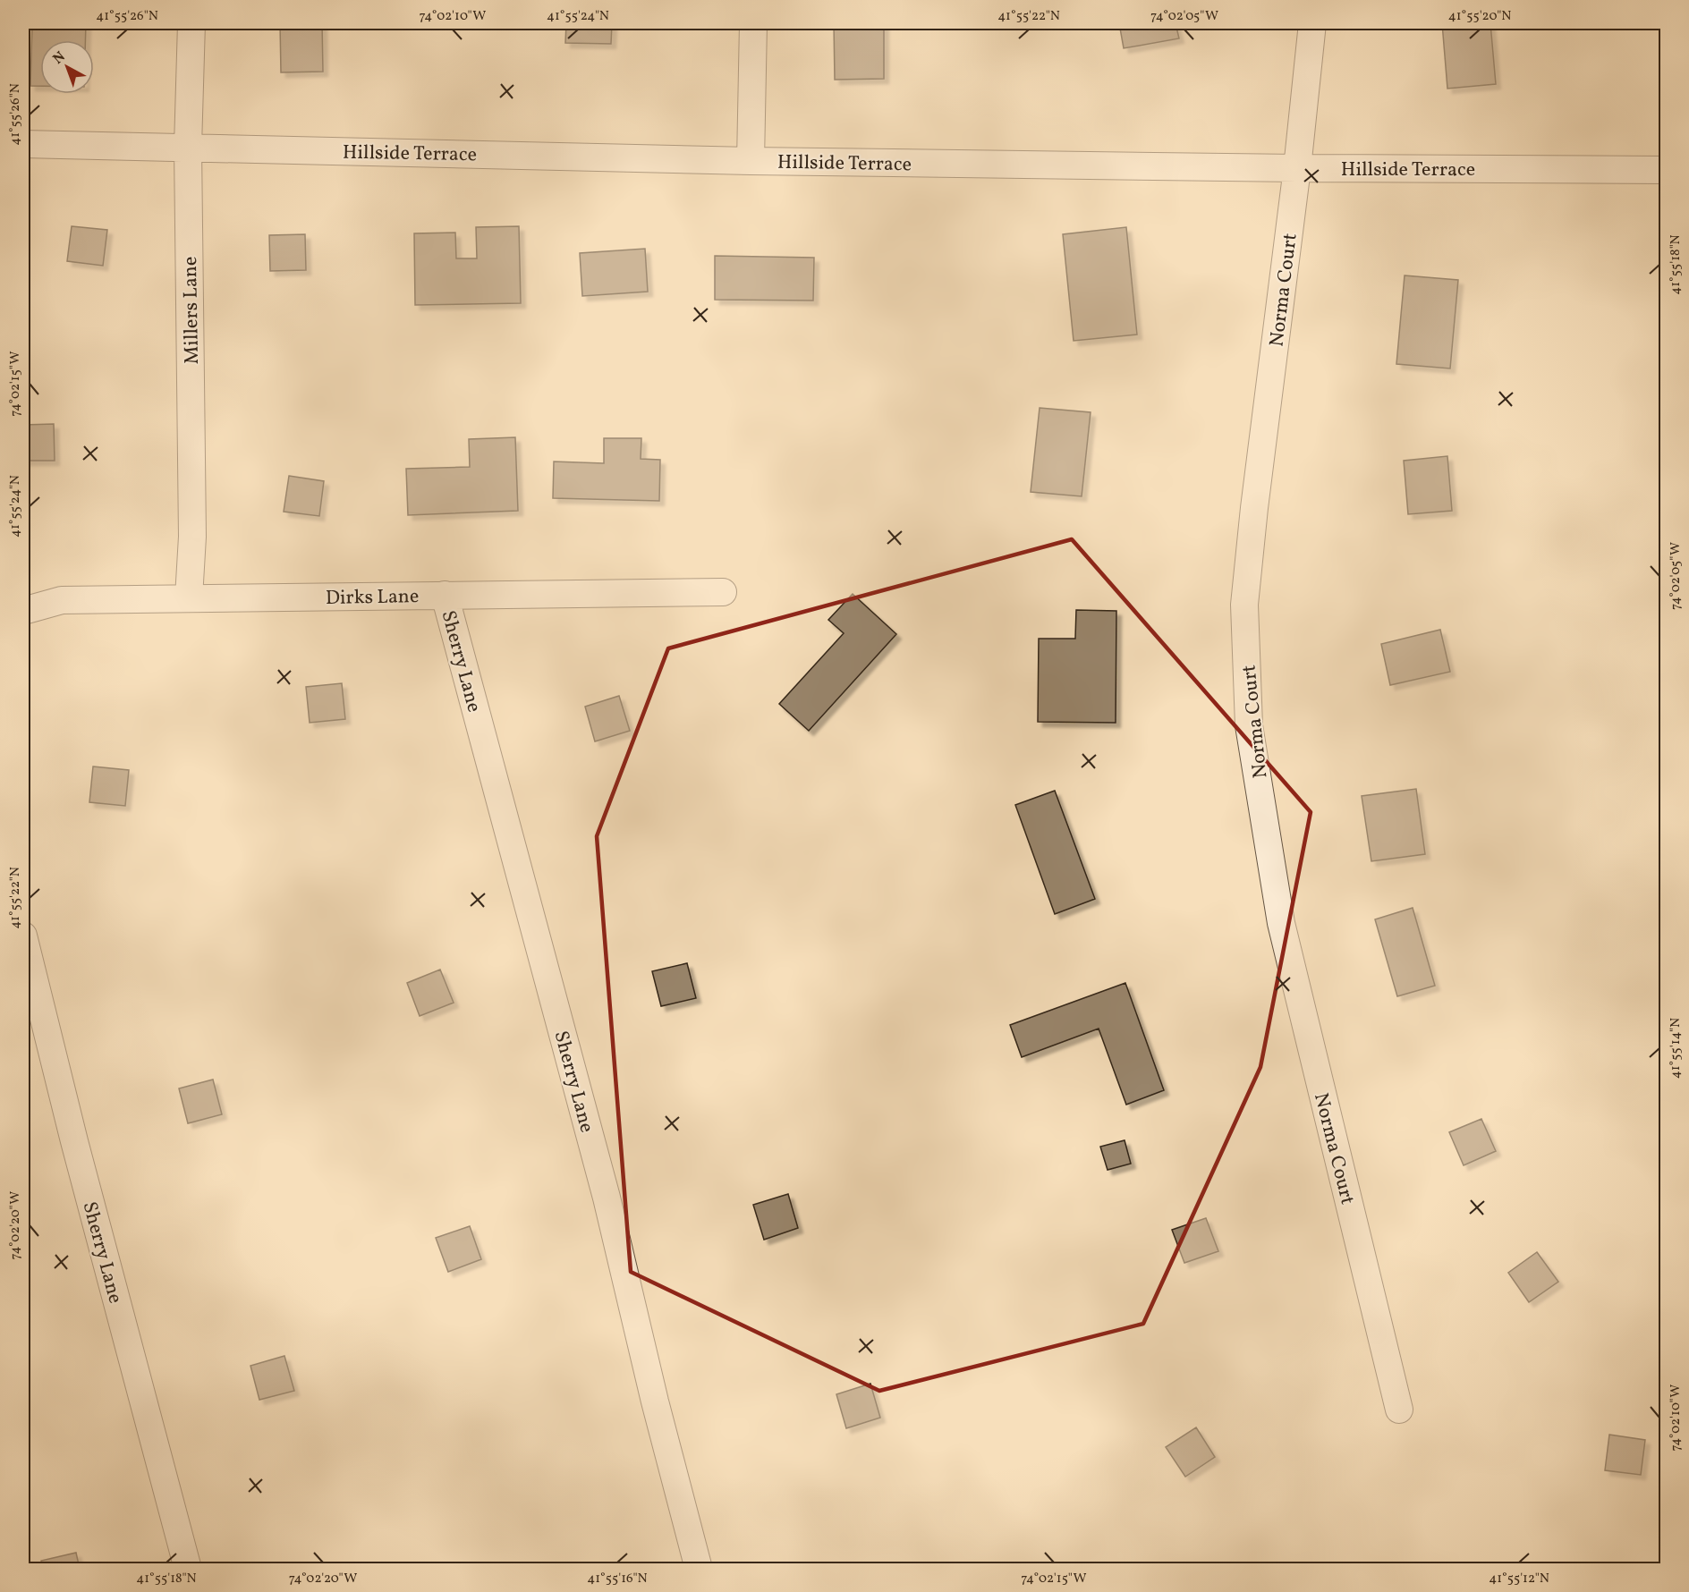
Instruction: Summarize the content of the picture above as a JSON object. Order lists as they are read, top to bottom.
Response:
{
  "streets": {
    "street": [
      "Hillside Terrace",
      "Norma Court",
      "Millers Lane",
      "Dirks Lane",
      "Sherry Lane"
    ]
  },
  "crossings": [
    ["Hillside Terrace", "Norma Court"],
    ["Hillside Terrace", "Millers Lane"],
    ["Millers Lane", "Dirks Lane"],
    ["Dirks Lane", "Sherry Lane"]
  ],
  "north": "top left",
  "coordinates": [
    "41°55'26\"N",
    "74°02'10\"W",
    "41°55'24\"N",
    "41°55'22\"N",
    "74°02'05\"W",
    "41°55'20\"N",
    "41°55'18\"N",
    "74°02'15\"W",
    "41°55'14\"N",
    "74°02'20\"W",
    "41°55'16\"N",
    "41°55'12\"N"
  ]
}
